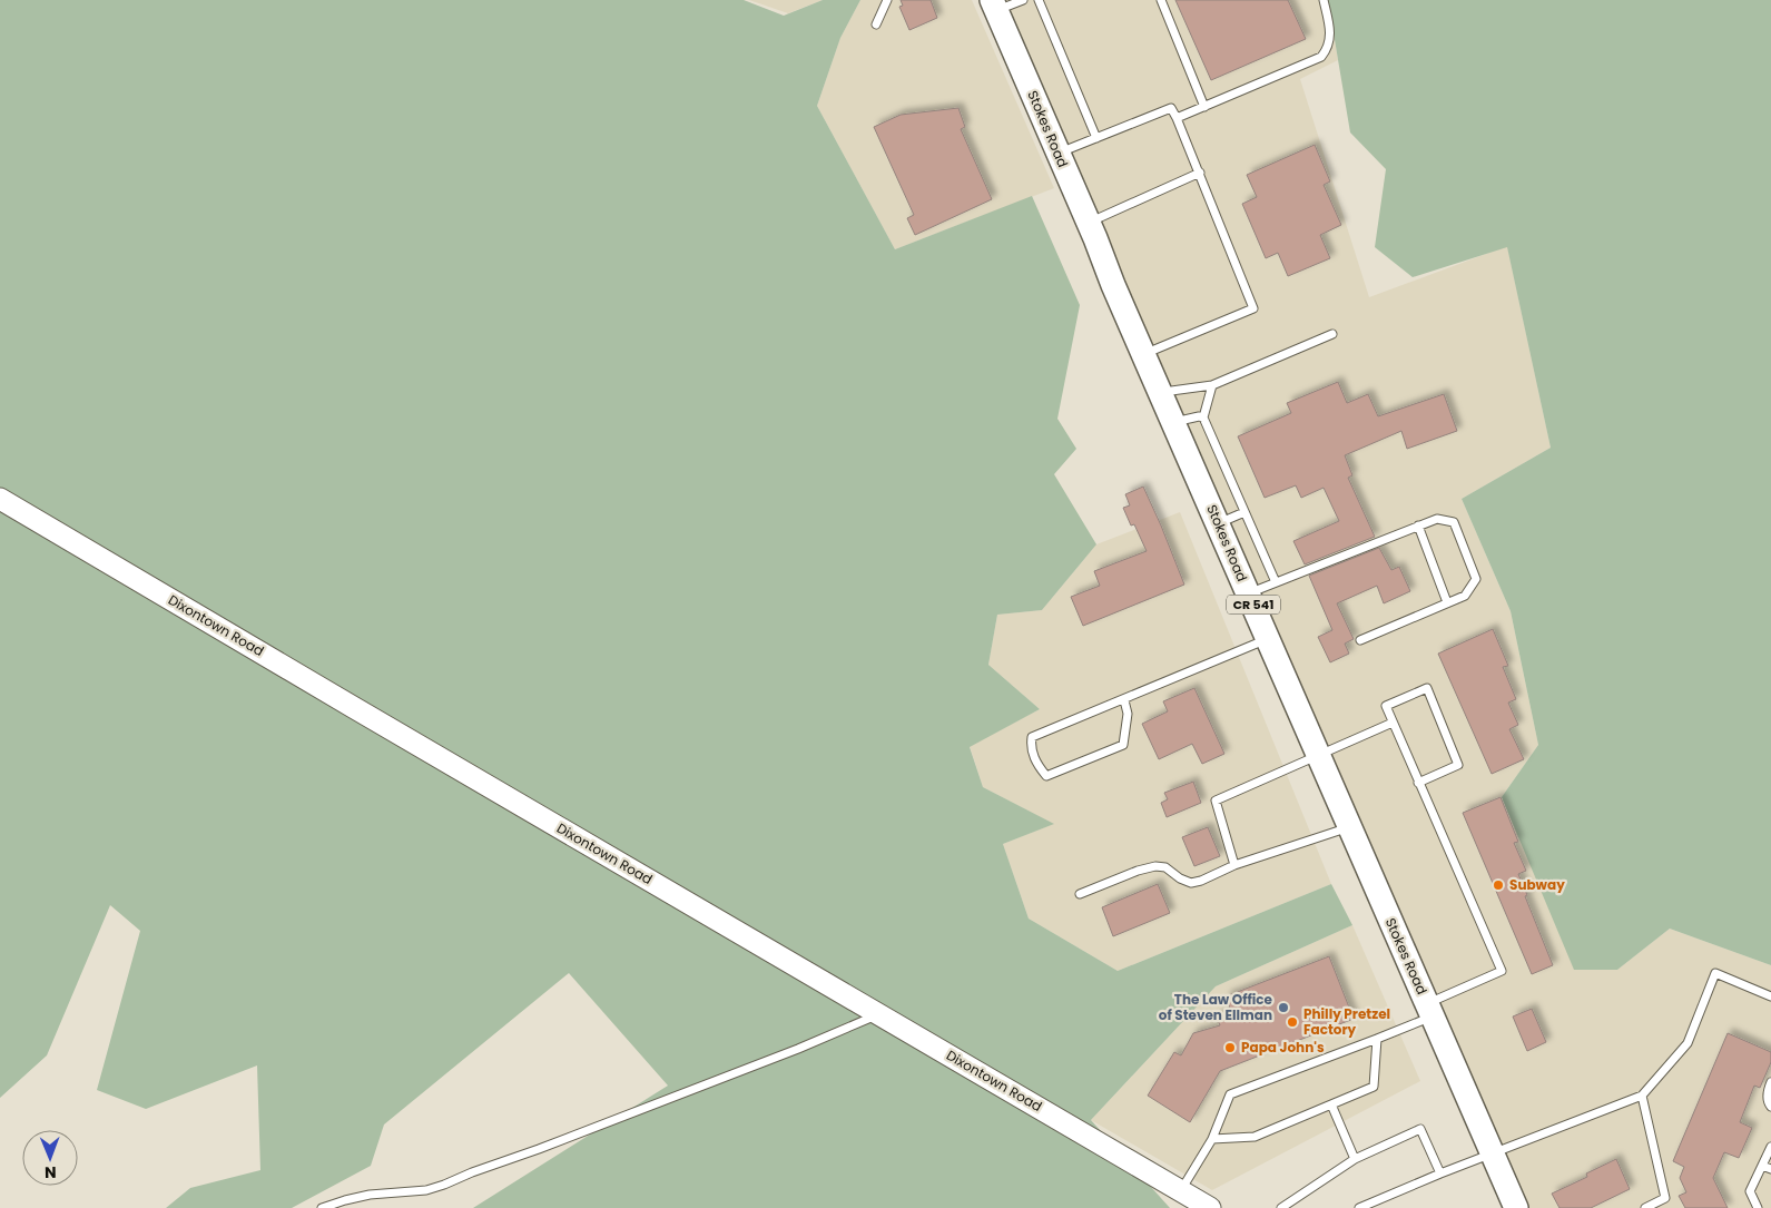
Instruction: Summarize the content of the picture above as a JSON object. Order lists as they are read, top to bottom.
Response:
{
  "streets": {
    "main road": ["Stokes Road", "CR 541"],
    "street": ["Dixontown Road"]
  },
  "places": [
    "Subway",
    "The Law Office of Steven Ellman",
    "Philly Pretzel Factory",
    "Papa John's"
  ],
  "north": "bottom"
}
